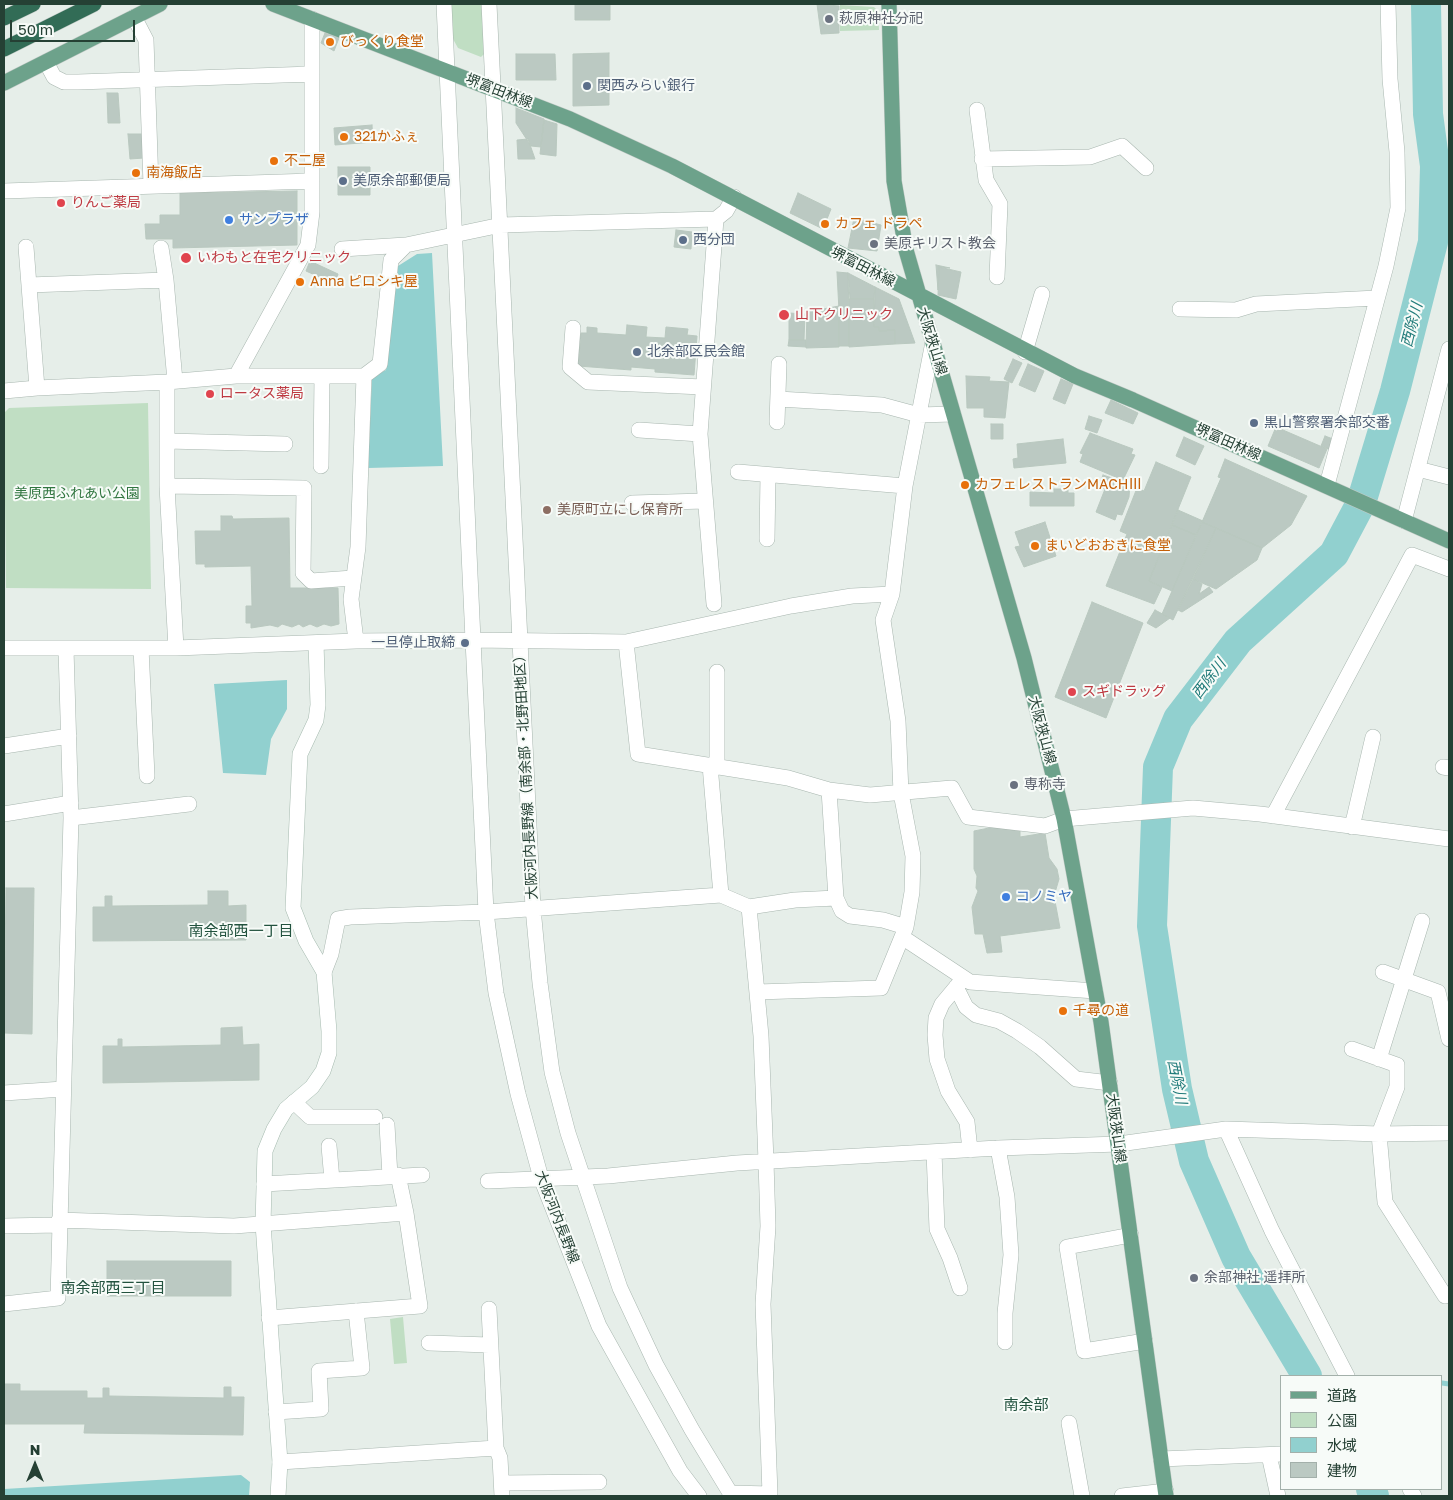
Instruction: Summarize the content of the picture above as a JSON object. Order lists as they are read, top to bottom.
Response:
{
  "streets": {
    "main road": ["堺富田林線", "大阪狭山線"],
    "street": ["大阪河内長野線（南余部・北野田地区）", "大阪河内長野線"]
  },
  "crossings": [
    ["堺富田林線", "大阪狭山線"],
    ["堺富田林線", "大阪河内長野線（南余部・北野田地区）"],
    ["堺富田林線", "大阪河内長野線"]
  ],
  "districts": ["南余部西一丁目", "南余部西三丁目", "南余部"],
  "water": ["西除川"],
  "parks": ["美原西ふれあい公園"],
  "places": [
    "萩原神社分祀",
    "びっくり食堂",
    "関西みらい銀行",
    "321かふぇ",
    "不二屋",
    "南海飯店",
    "美原余部郵便局",
    "りんご薬局",
    "サンプラザ",
    "カフェ ドラペ",
    "西分団",
    "美原キリスト教会",
    "いわもと在宅クリニック",
    "Anna ピロシキ屋",
    "山下クリニック",
    "北余部区民会館",
    "ロータス薬局",
    "黒山警察署余部交番",
    "カフェレストランMACHⅢ",
    "美原町立にし保育所",
    "まいどおおきに食堂",
    "一旦停止取締",
    "スギドラッグ",
    "専称寺",
    "コノミヤ",
    "千尋の道",
    "余部神社 遥拝所"
  ],
  "legend": [
    "道路",
    "公園",
    "水域",
    "建物"
  ],
  "scale_bar": "50 m",
  "north": "top"
}
